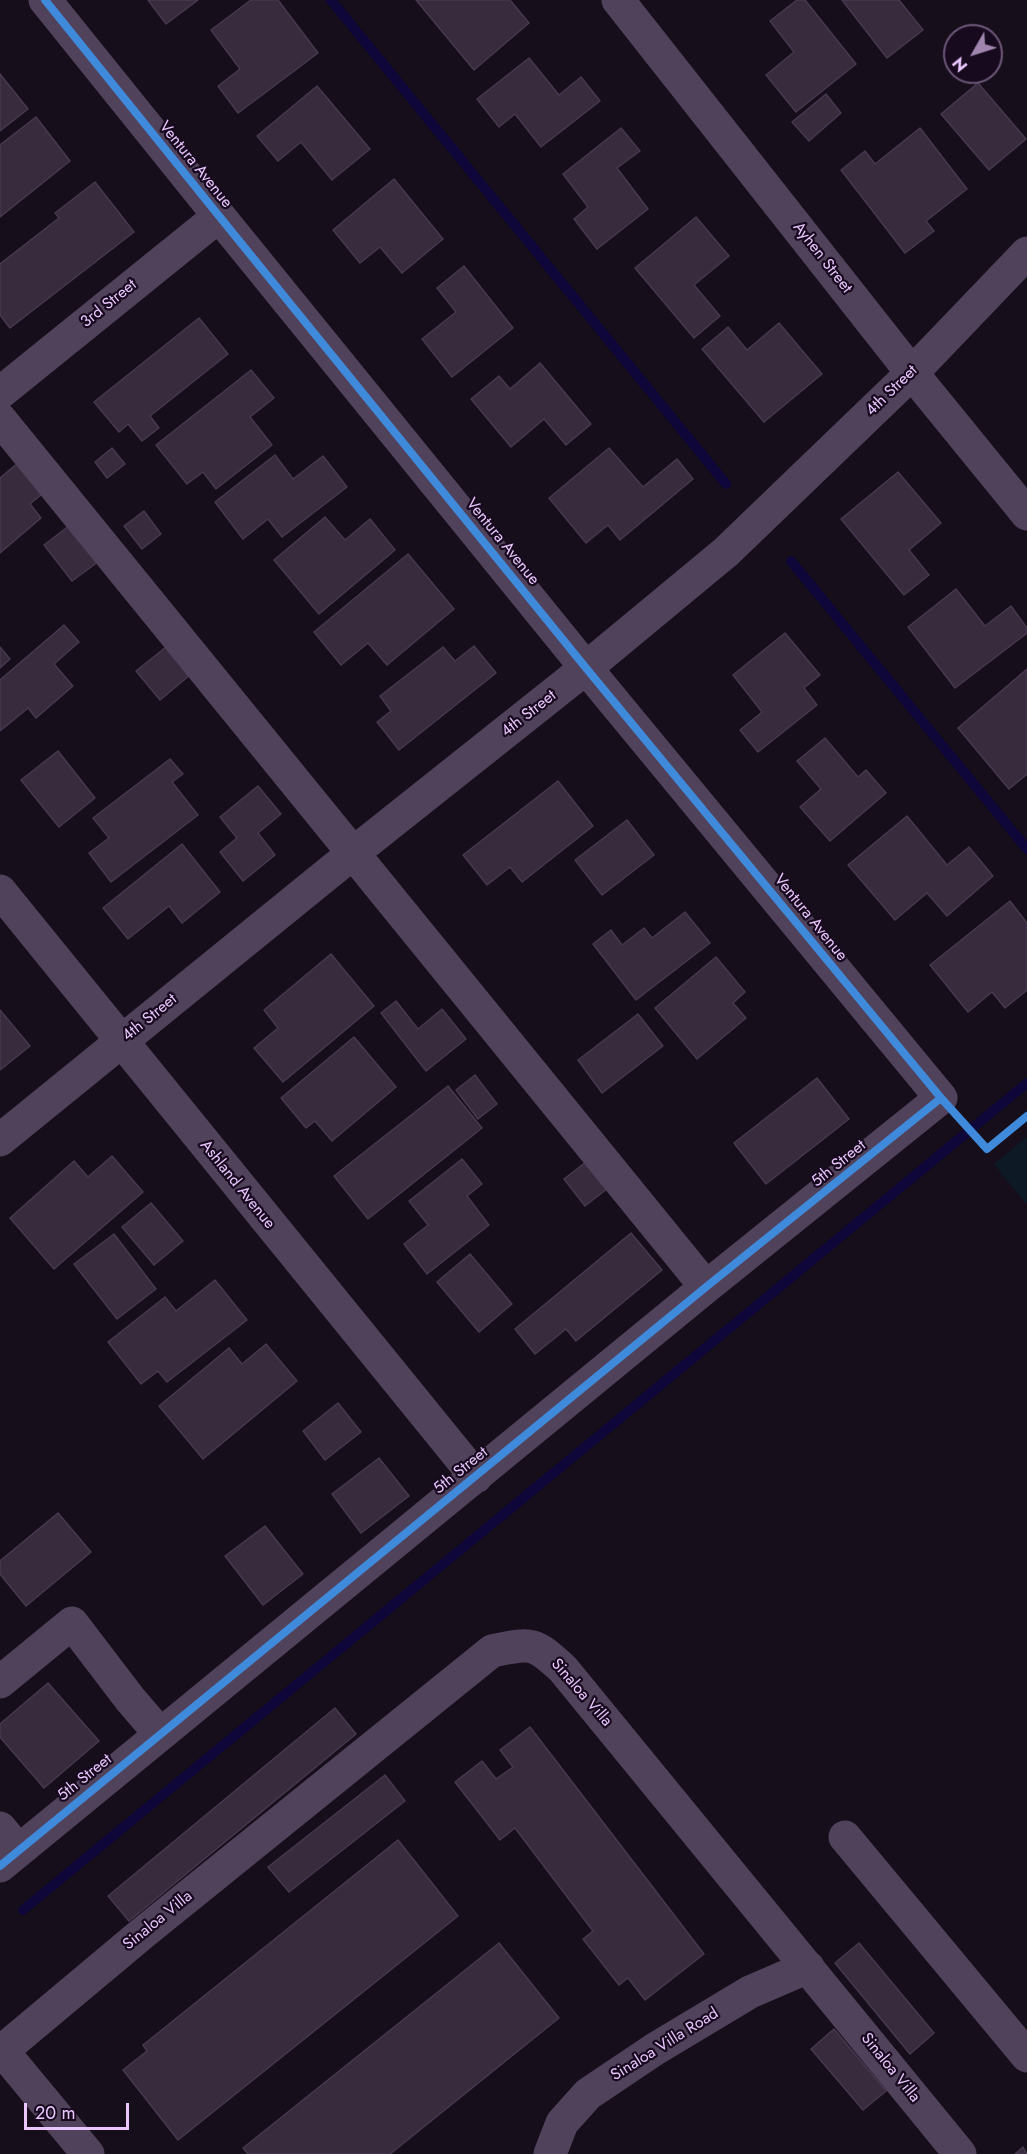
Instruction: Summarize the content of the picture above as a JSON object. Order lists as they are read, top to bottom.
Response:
{
  "streets": {
    "street": [
      "Ventura Avenue",
      "Ayhen Street",
      "3rd Street",
      "4th Street",
      "5th Street",
      "Ashland Avenue",
      "Sinaloa Villa",
      "Sinaloa Villa Road"
    ]
  },
  "crossings": [
    ["Ventura Avenue", "3rd Street"],
    ["Ventura Avenue", "4th Street"],
    ["Ventura Avenue", "5th Street"],
    ["Ayhen Street", "4th Street"],
    ["4th Street", "Ashland Avenue"],
    ["5th Street", "Ashland Avenue"],
    ["Sinaloa Villa", "Sinaloa Villa Road"]
  ],
  "scale_bar": "20 m",
  "north": "bottom left"
}
